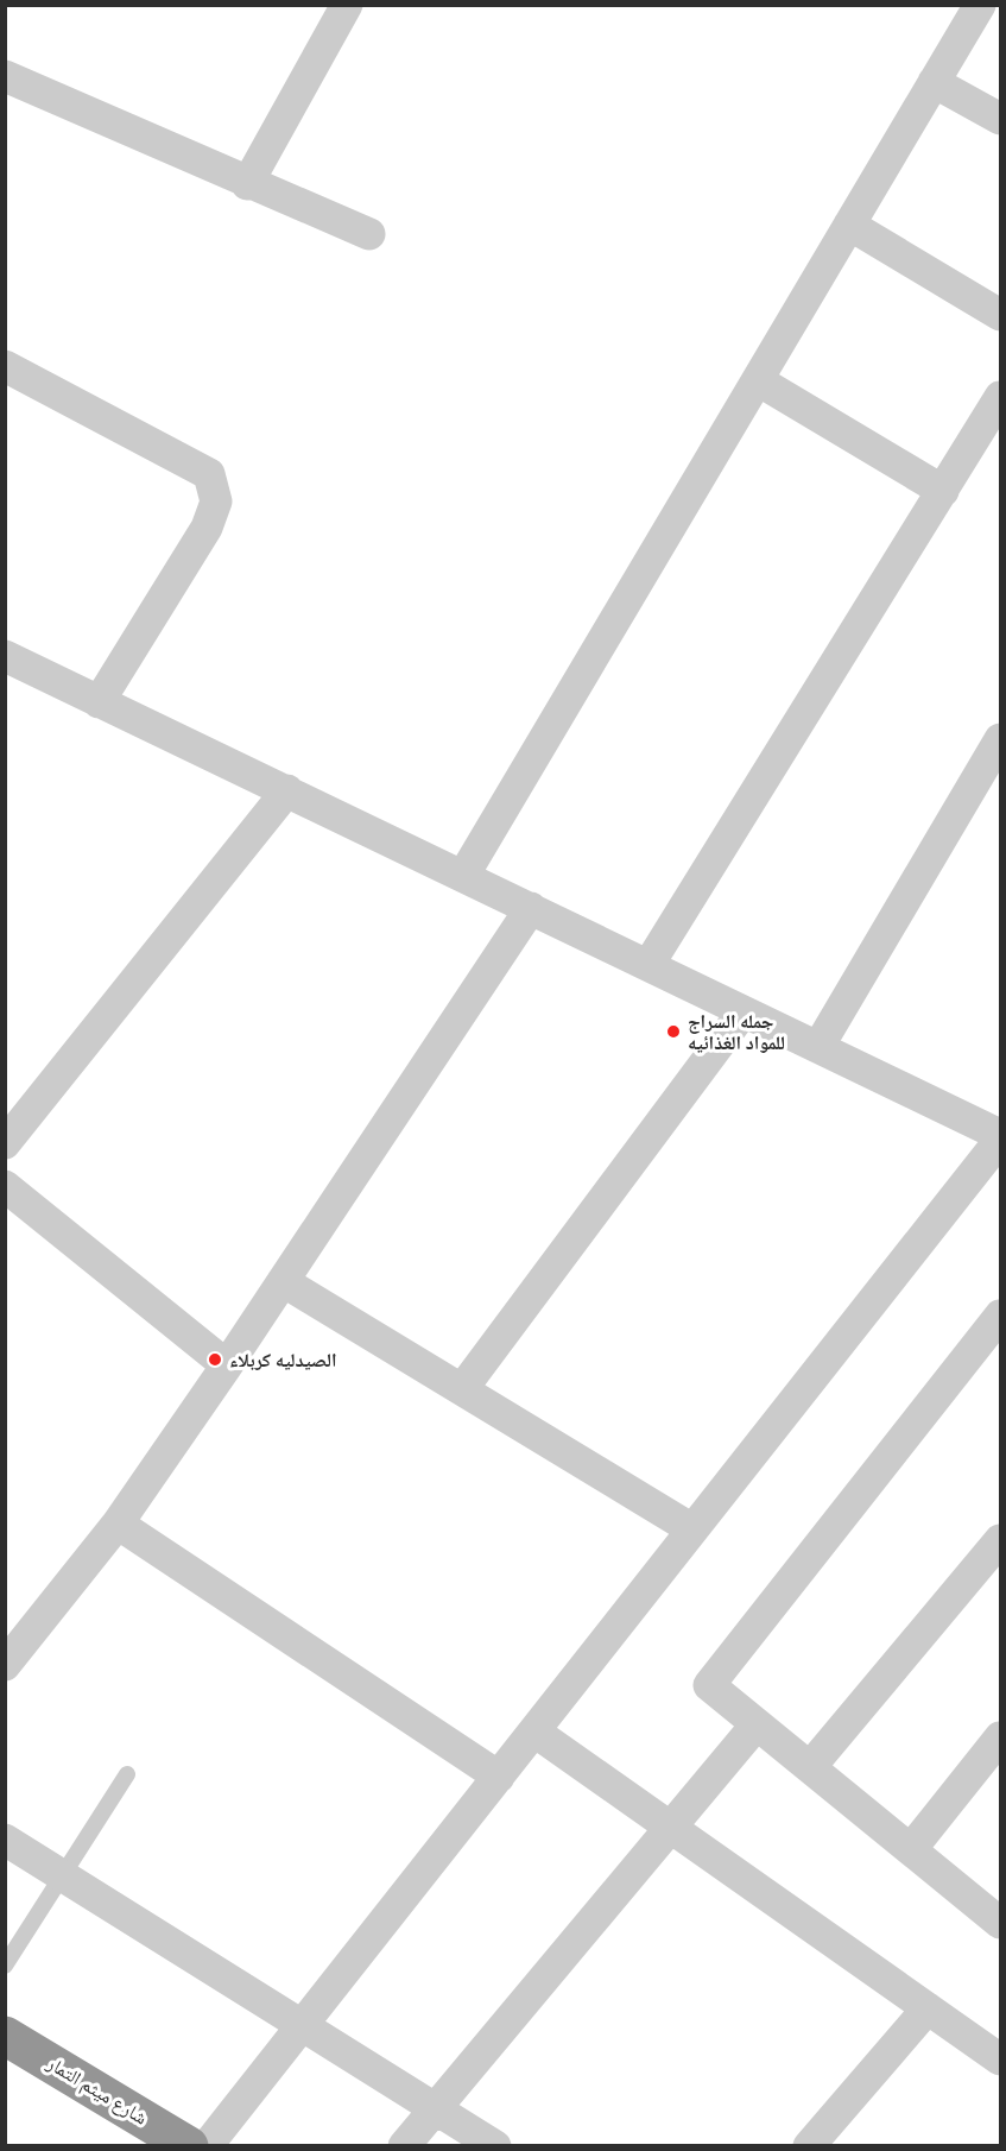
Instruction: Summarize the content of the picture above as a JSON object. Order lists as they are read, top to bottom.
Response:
{
  "streets": {
    "highway": ["شارع ميثم التمار"]
  },
  "places": ["جمله السراج للمواد الغذائيه", "الصيدليه كربلاء"]
}
